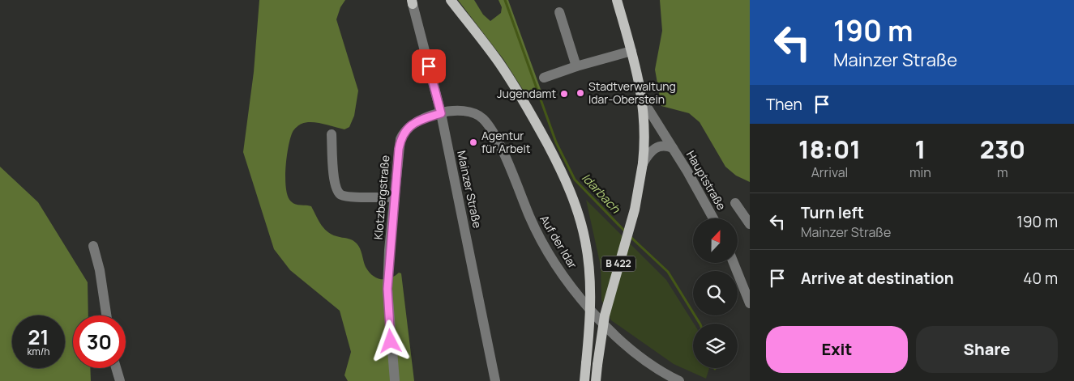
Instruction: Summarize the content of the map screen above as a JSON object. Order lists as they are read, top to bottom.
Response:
{
  "streets": {
    "main road": ["Hauptstraße", "B 422"],
    "street": ["Mainzer Straße", "Klotzbergstraße", "Auf der Idar"]
  },
  "crossings": [
    ["Hauptstraße", "B 422"],
    ["Mainzer Straße", "Klotzbergstraße"],
    ["Mainzer Straße", "Auf der Idar"],
    ["Klotzbergstraße", "Auf der Idar"]
  ],
  "water": ["Idarbach"],
  "places": ["Stadtverwaltung Idar-Oberstein", "Jugendamt", "Agentur für Arbeit"],
  "north": "top",
  "page": {
    "turn": ["190 m", "Mainzer Straße"],
    "then": "Then",
    "eta": [
      "18:01",
      "Arrival",
      "1",
      "min",
      "230",
      "m"
    ],
    "list": [
      {
        "name": "Turn left",
        "note": "Mainzer Straße",
        "value": "190 m"
      },
      {
        "name": "Arrive at destination",
        "value": "40 m"
      }
    ],
    "speed": "21 km/h",
    "limit": "30",
    "buttons": ["Exit", "Share"]
  }
}
